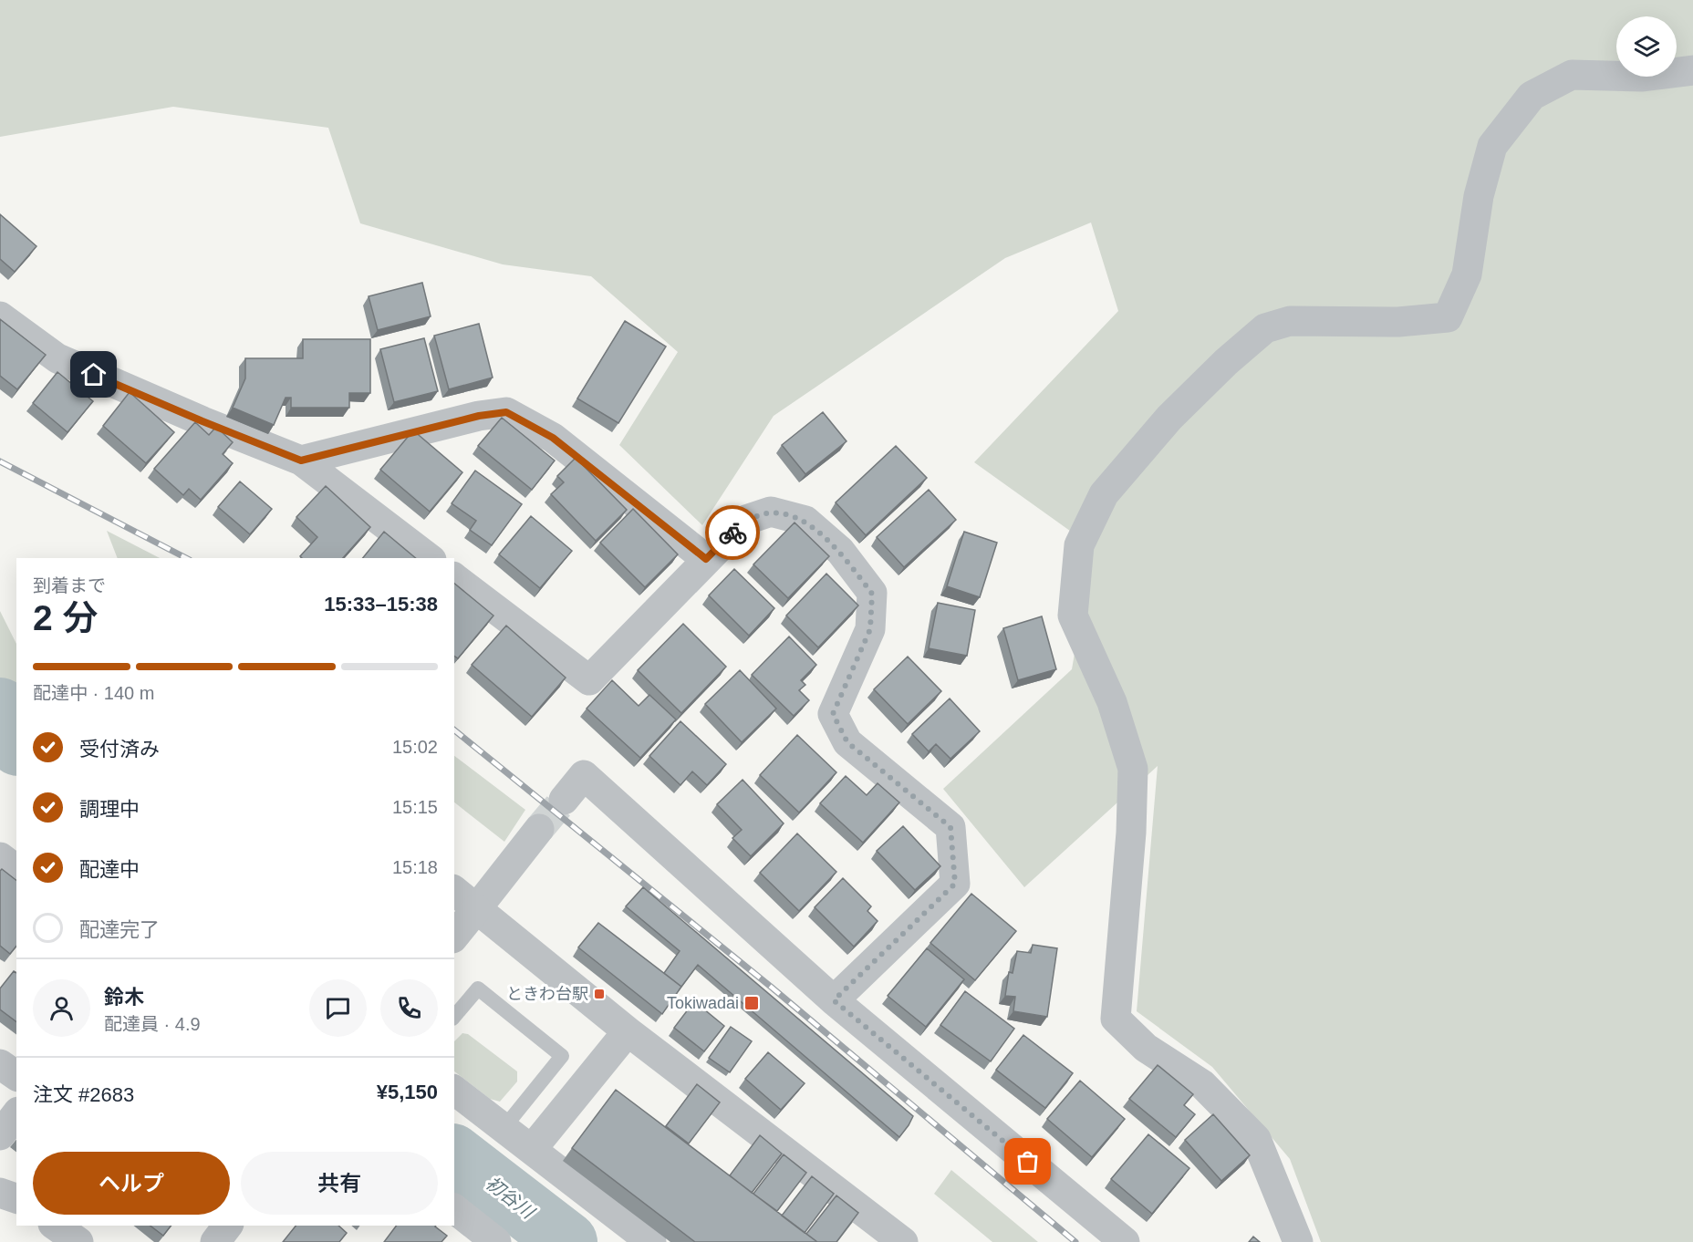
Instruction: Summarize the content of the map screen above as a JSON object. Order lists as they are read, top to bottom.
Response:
{
  "water": ["初谷川"],
  "places": {
    "transit": ["ときわ台駅", "Tokiwadai"]
  },
  "page": {
    "heading": ["2 分", "到着まで", "15:33–15:38"],
    "panel": [
      "鈴木",
      "配達員 · 4.9",
      "注文 #2683",
      "¥5,150"
    ],
    "bar": "配達中 · 140 m",
    "list": [
      ["受付済み", "15:02"],
      ["調理中", "15:15"],
      ["配達中", "15:18"],
      "配達完了"
    ],
    "buttons": ["ヘルプ", "共有"]
  }
}
